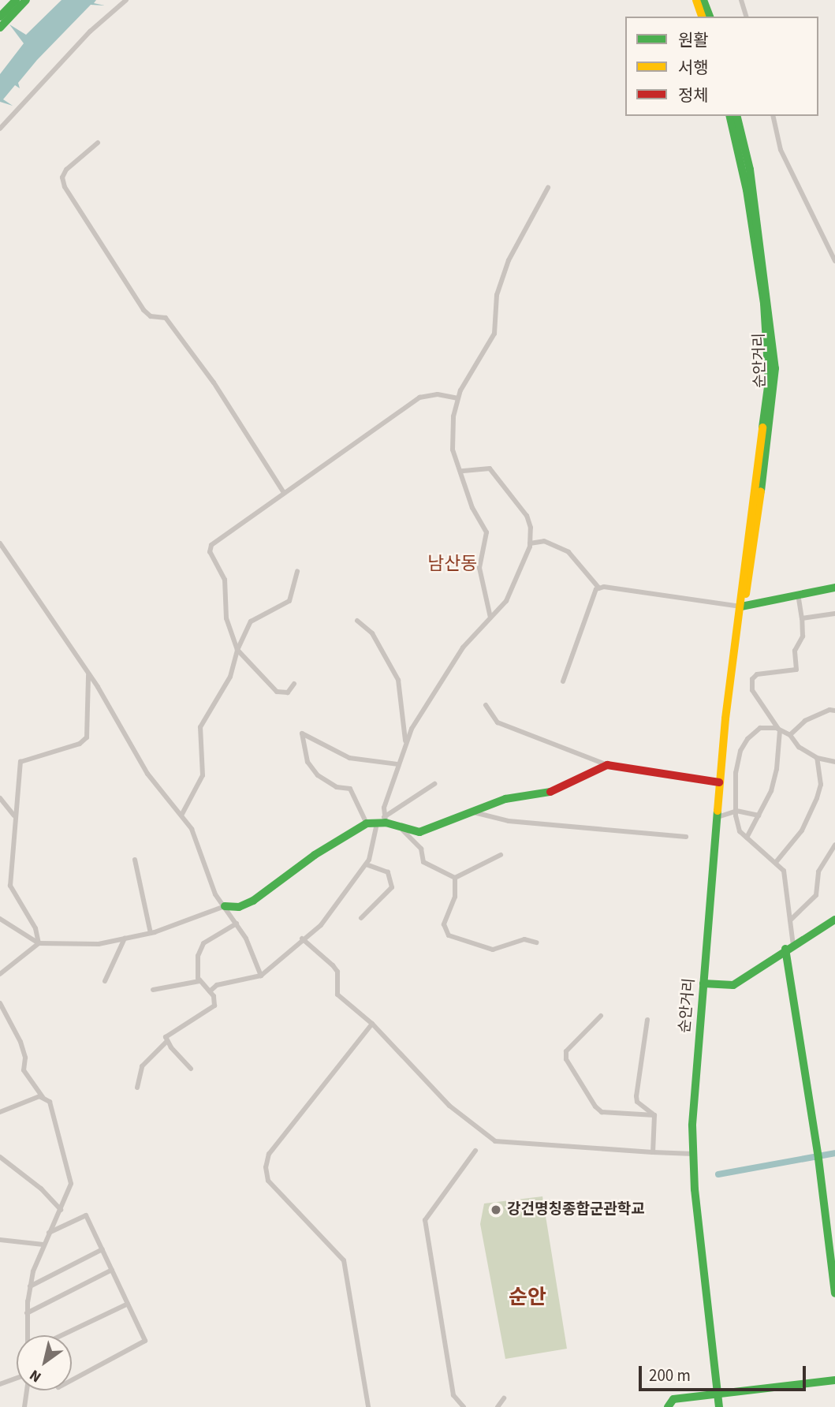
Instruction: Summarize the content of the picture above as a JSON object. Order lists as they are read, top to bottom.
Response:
{
  "streets": {
    "main road": ["순안거리"]
  },
  "districts": ["남산동", "순안"],
  "places": ["강건명칭종합군관학교"],
  "legend": ["원활", "서행", "정체"],
  "scale_bar": "200 m",
  "north": "bottom left"
}
